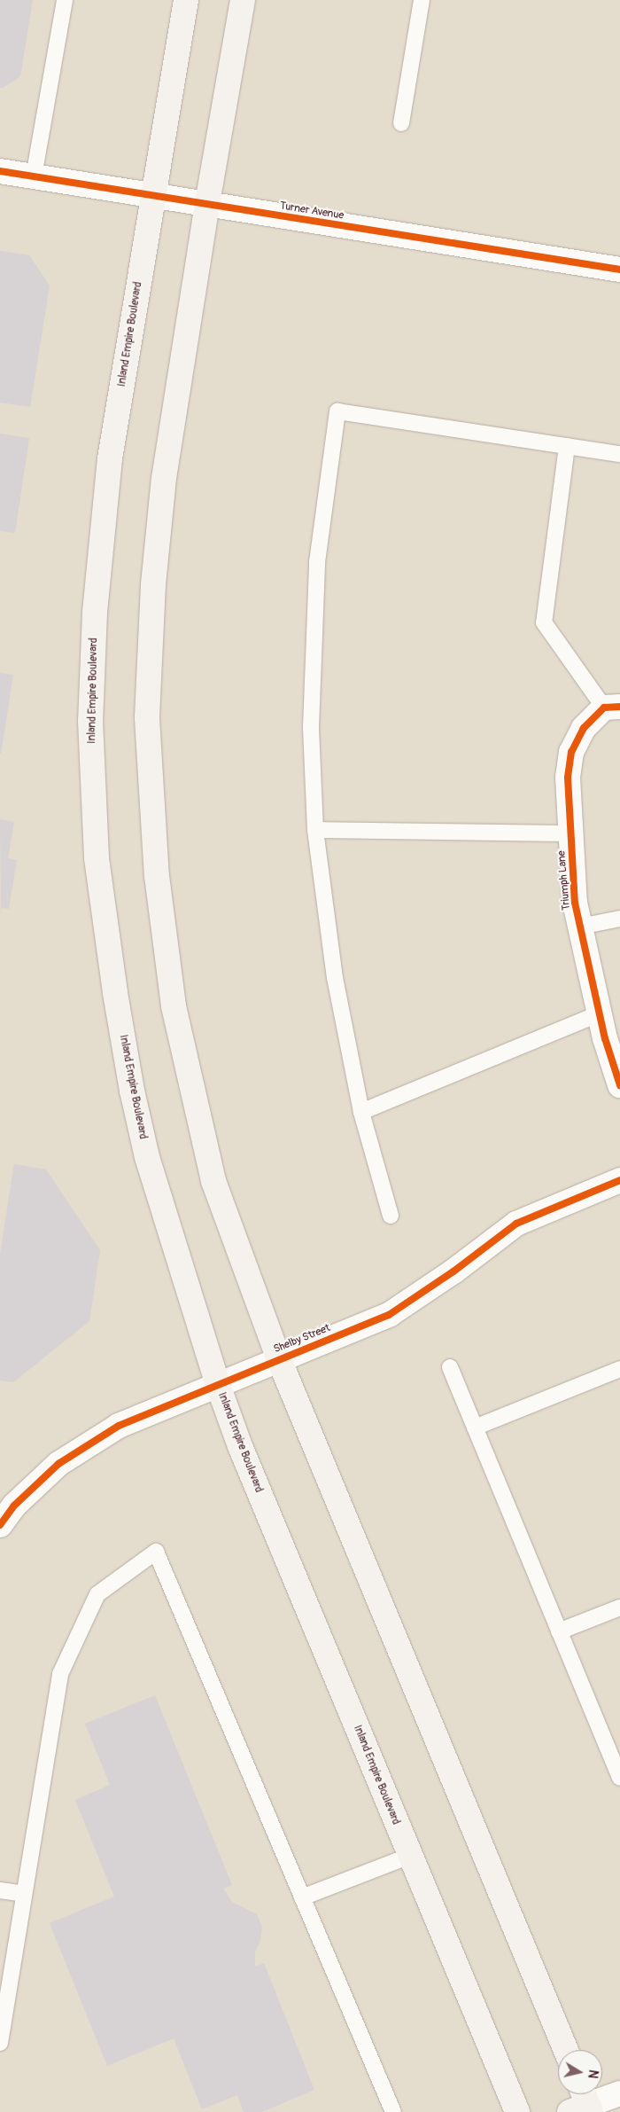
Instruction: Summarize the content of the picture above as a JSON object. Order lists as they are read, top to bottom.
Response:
{
  "streets": {
    "main road": ["Inland Empire Boulevard"],
    "street": ["Turner Avenue", "Triumph Lane", "Shelby Street"]
  },
  "crossings": [
    ["Turner Avenue", "Inland Empire Boulevard"],
    ["Inland Empire Boulevard", "Shelby Street"]
  ],
  "north": "right"
}
